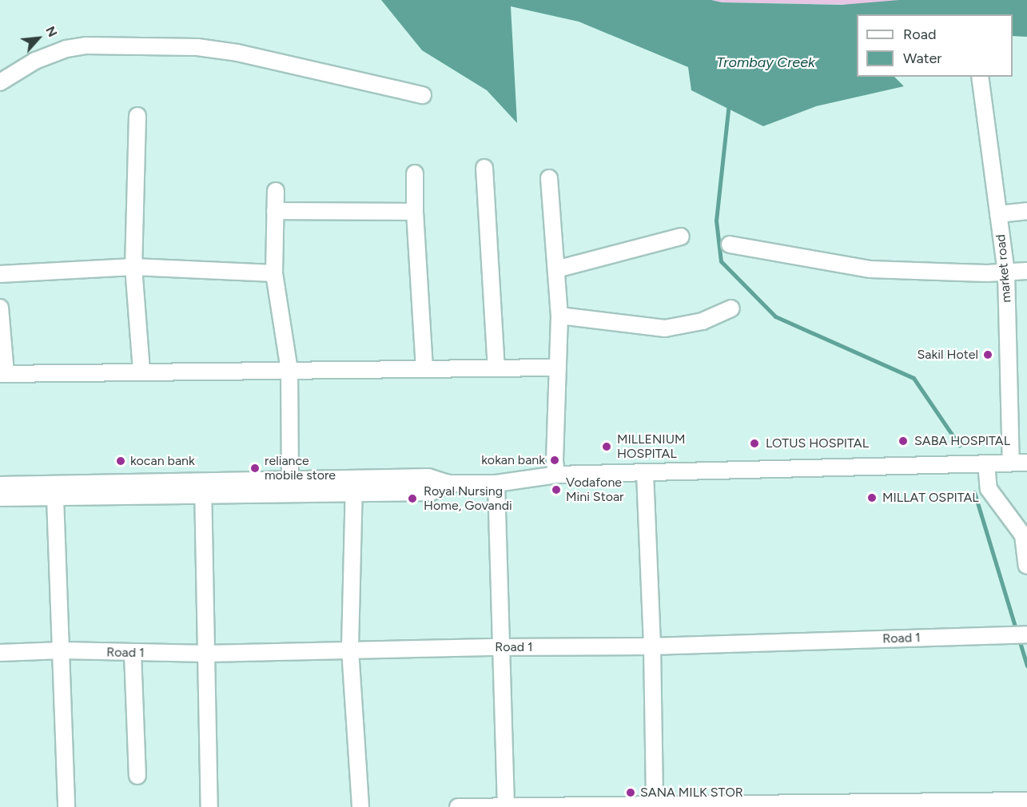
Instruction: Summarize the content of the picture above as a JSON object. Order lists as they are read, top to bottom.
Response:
{
  "streets": {
    "street": ["market road", "Road 1"]
  },
  "water": ["Trombay Creek"],
  "places": [
    "Sakil Hotel",
    "SABA HOSPITAL",
    "LOTUS HOSPITAL",
    "MILLENIUM HOSPITAL",
    "kokan bank",
    "kocan bank",
    "reliance mobile store",
    "Vodafone Mini Stoar",
    "MILLAT OSPITAL",
    "Royal Nursing Home, Govandi",
    "SANA MILK STOR"
  ],
  "legend": ["Road", "Water"],
  "north": "top right"
}
